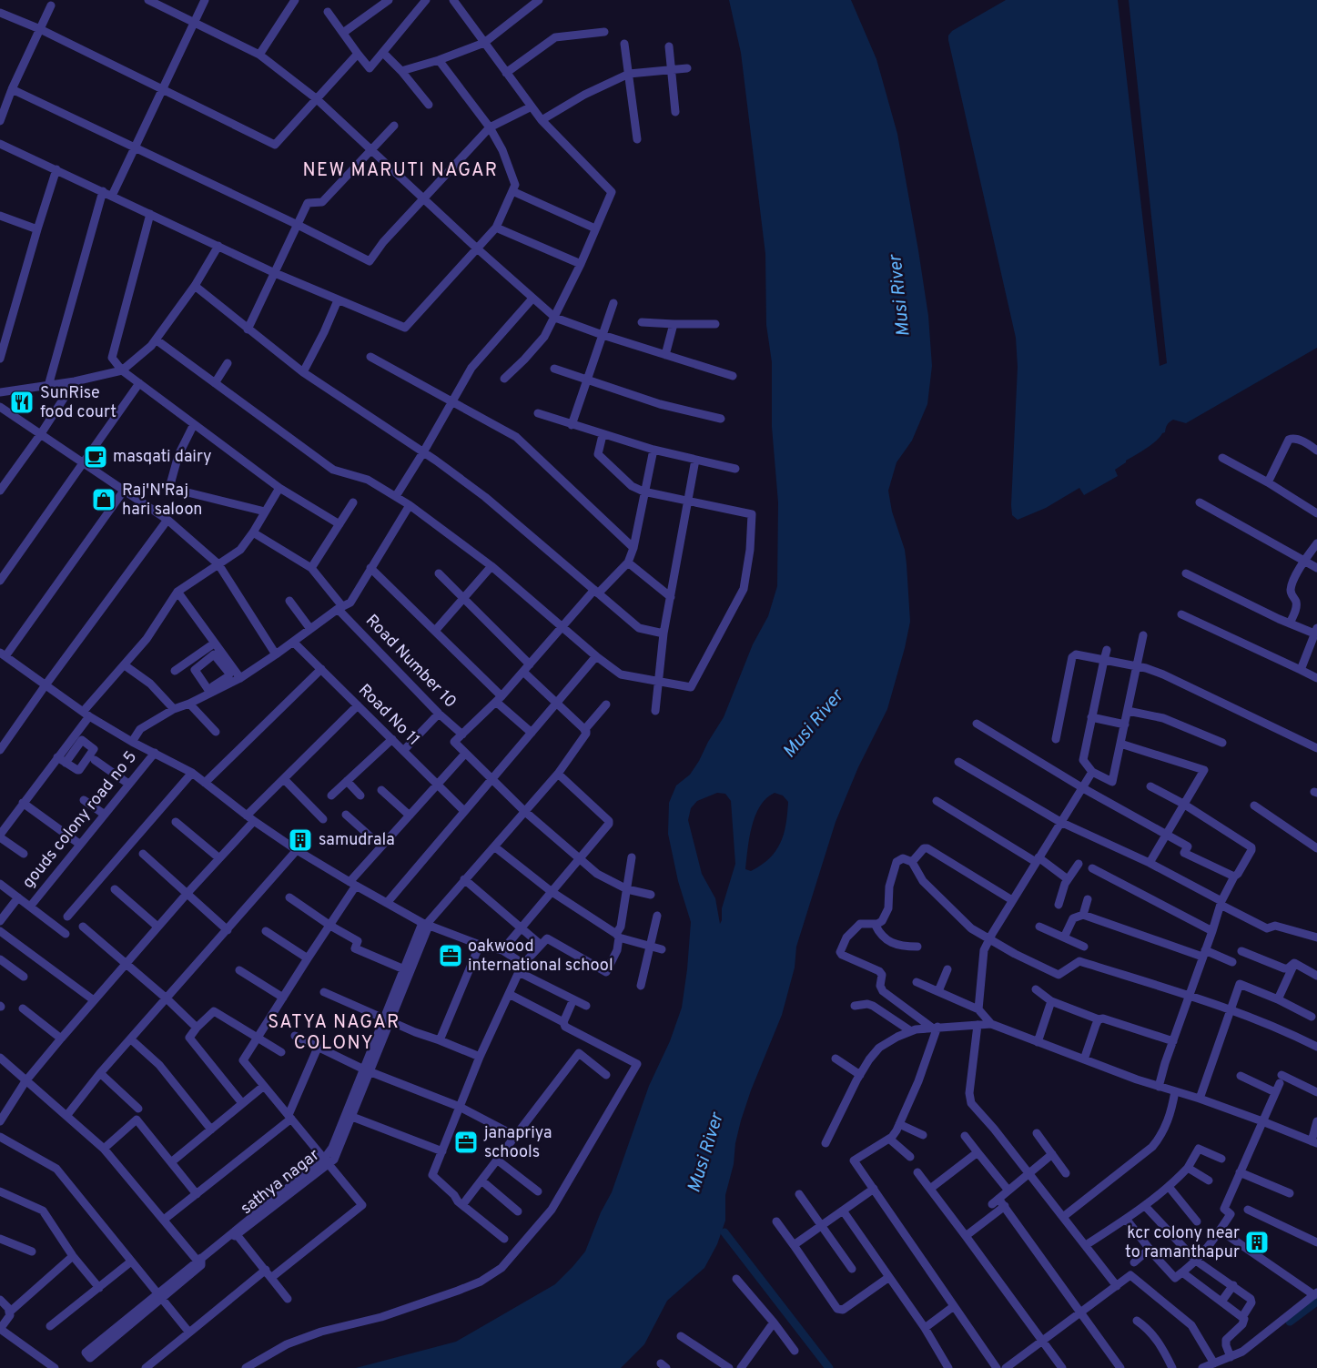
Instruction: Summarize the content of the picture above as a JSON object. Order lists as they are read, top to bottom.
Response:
{
  "streets": {
    "street": [
      "Road Number 10",
      "Road No 11",
      "gouds colony road no 5",
      "sathya nagar"
    ]
  },
  "districts": ["NEW MARUTI NAGAR", "SATYA NAGAR COLONY"],
  "water": ["Musi River"],
  "places": {
    "restaurant": ["SunRise food court"],
    "cafe": ["masqati dairy"],
    "shop": ["Raj'N'Raj hari saloon"],
    "building": ["samudrala", "kcr colony near to ramanthapur"],
    "office": ["oakwood international school", "janapriya schools"]
  }
}
